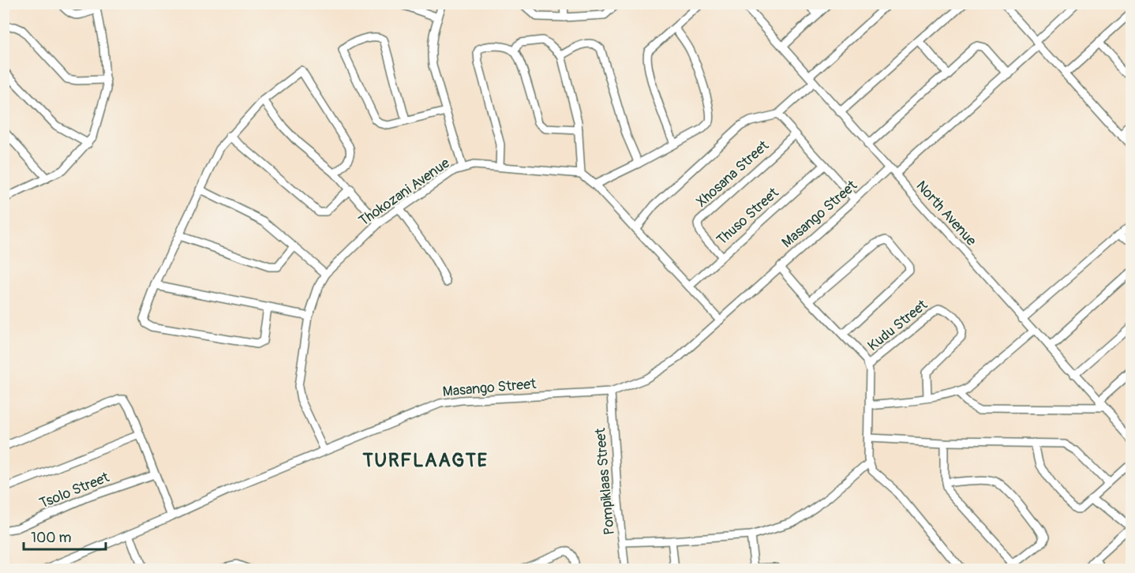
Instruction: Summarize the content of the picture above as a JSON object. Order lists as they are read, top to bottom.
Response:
{
  "streets": {
    "street": [
      "Xhosana Street",
      "Thokozani Avenue",
      "North Avenue",
      "Masango Street",
      "Thuso Street",
      "Kudu Street",
      "Pompiklaas Street",
      "Tsolo Street"
    ]
  },
  "crossings": [
    ["Xhosana Street", "Thuso Street"],
    ["Thokozani Avenue", "Masango Street"],
    ["North Avenue", "Masango Street"],
    ["Masango Street", "Pompiklaas Street"]
  ],
  "districts": ["TURFLAAGTE"],
  "scale_bar": "100 m"
}
